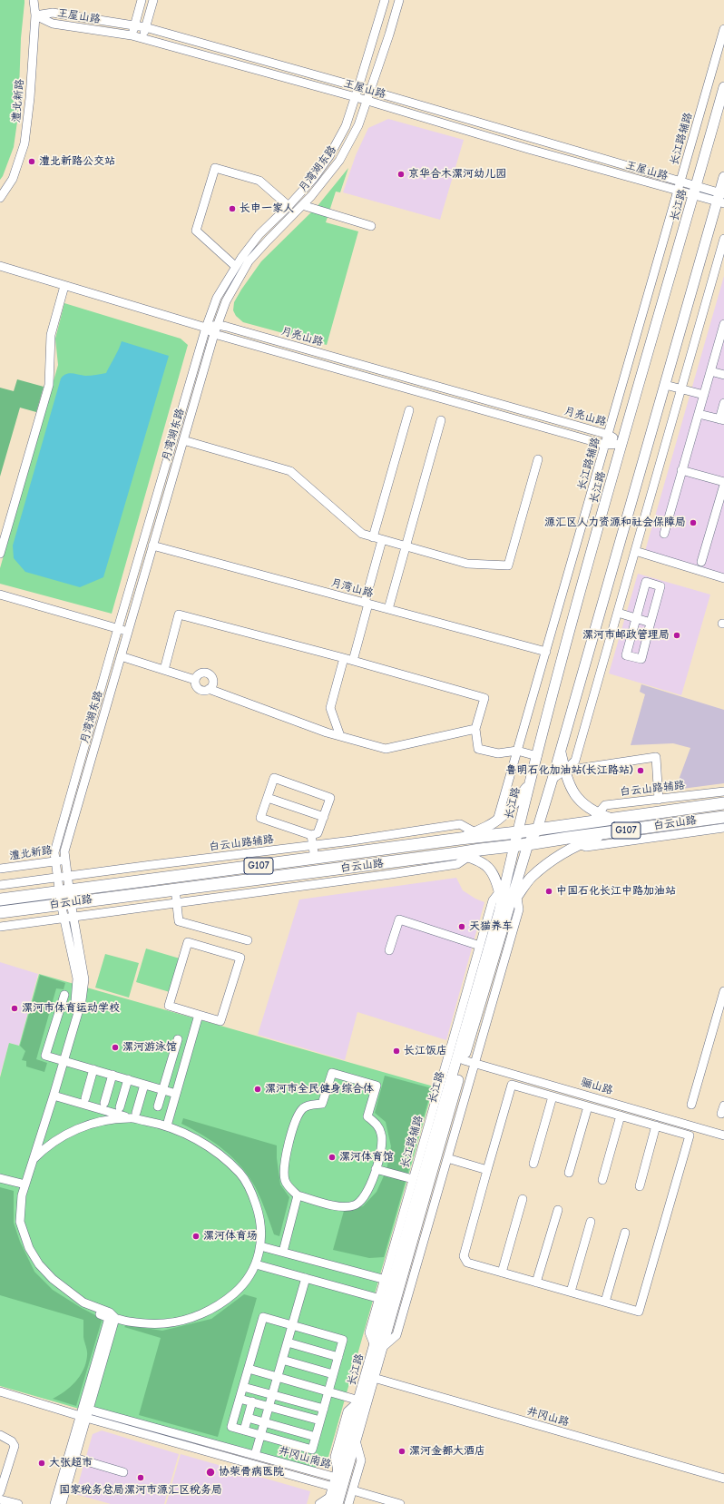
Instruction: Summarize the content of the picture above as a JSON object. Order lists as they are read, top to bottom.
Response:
{
  "streets": {
    "highway": ["白云山路", "G107"],
    "main road": ["长江路"],
    "street": [
      "王屋山路",
      "澧北新路",
      "长江路辅路",
      "月湾湖东路",
      "月亮山路",
      "月湾山路",
      "白云山路辅路",
      "骊山路",
      "井冈山路",
      "井冈山南路"
    ]
  },
  "crossings": [
    ["王屋山路", "澧北新路"],
    ["王屋山路", "长江路辅路"],
    ["王屋山路", "月湾湖东路"],
    ["王屋山路", "长江路"],
    ["澧北新路", "月湾湖东路"],
    ["长江路辅路", "长江路"],
    ["长江路辅路", "月亮山路"],
    ["长江路辅路", "月湾山路"],
    ["月湾湖东路", "月亮山路"],
    ["月湾湖东路", "月湾山路"],
    ["月湾湖东路", "白云山路辅路"],
    ["月湾湖东路", "白云山路"],
    ["长江路", "月亮山路"],
    ["长江路", "白云山路"],
    ["长江路", "骊山路"],
    ["长江路", "井冈山路"],
    ["长江路", "井冈山南路"],
    ["白云山路辅路", "白云山路"]
  ],
  "places": [
    "澧北新路公交站",
    "京华合木漯河幼儿园",
    "长申一家人",
    "源汇区人力资源和社会保障局",
    "漯河市邮政管理局",
    "鲁明石化加油站(长江路站)",
    "中国石化长江中路加油站",
    "天猫养车",
    "漯河市体育运动学校",
    "漯河游泳馆",
    "长江饭店",
    "漯河市全民健身综合体",
    "漯河体育馆",
    "漯河体育场",
    "漯河金都大酒店",
    "大张超市",
    "协荣骨病医院",
    "国家税务总局漯河市源汇区税务局"
  ]
}
